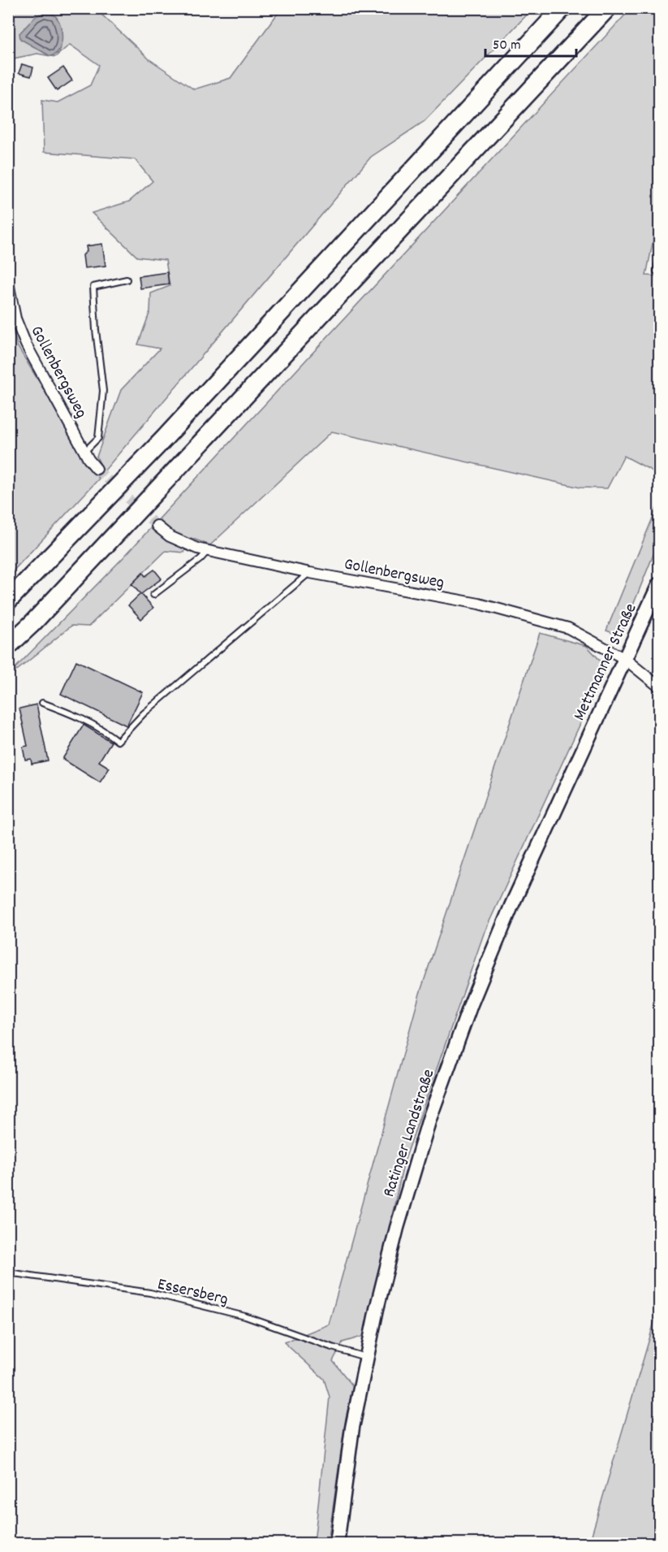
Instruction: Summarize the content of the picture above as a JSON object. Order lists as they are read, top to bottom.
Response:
{
  "streets": {
    "main road": ["Mettmanner Straße", "Ratinger Landstraße"],
    "street": ["Gollenbergsweg"],
    "lane": ["Essersberg"]
  },
  "crossings": [
    ["Gollenbergsweg", "Mettmanner Straße"],
    ["Mettmanner Straße", "Ratinger Landstraße"],
    ["Ratinger Landstraße", "Essersberg"]
  ],
  "scale_bar": "50 m"
}
